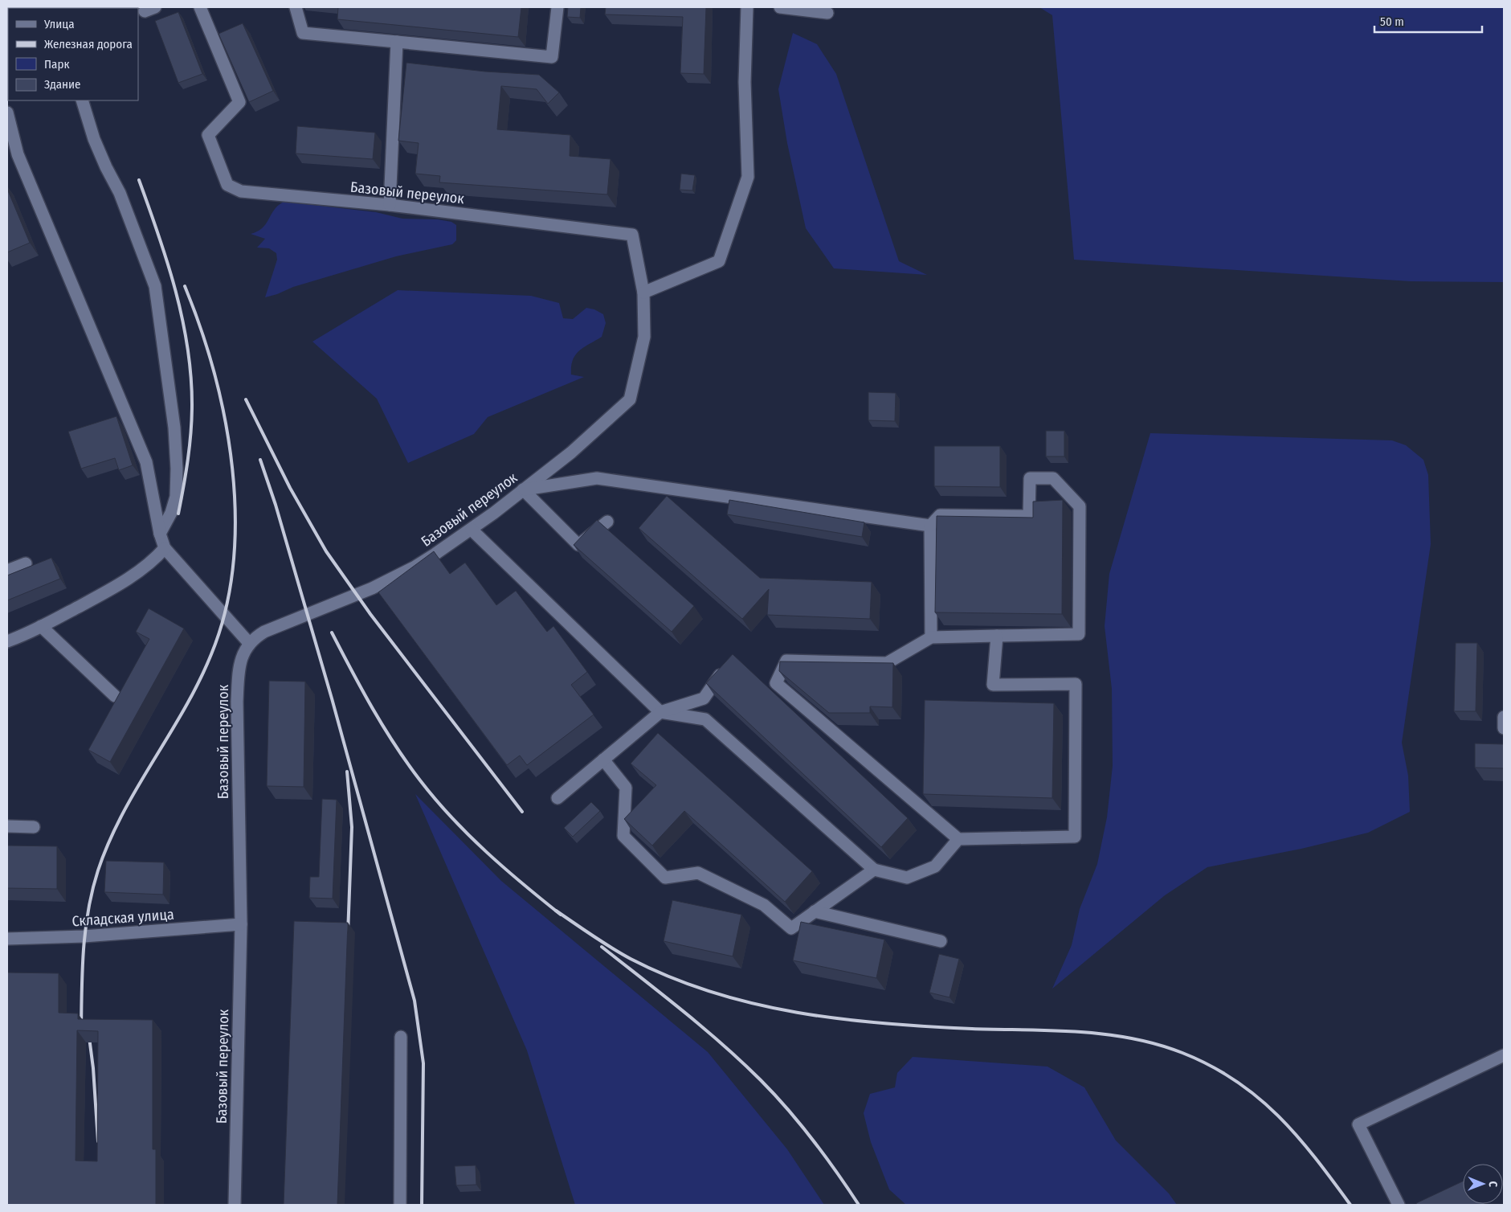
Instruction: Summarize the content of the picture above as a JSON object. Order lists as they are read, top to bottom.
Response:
{
  "streets": {
    "street": ["Базовый переулок", "Складская улица"]
  },
  "crossings": [
    ["Базовый переулок", "Складская улица"]
  ],
  "legend": [
    "Улица",
    "Железная дорога",
    "Парк",
    "Здание"
  ],
  "scale_bar": "50 m",
  "north": "right"
}
